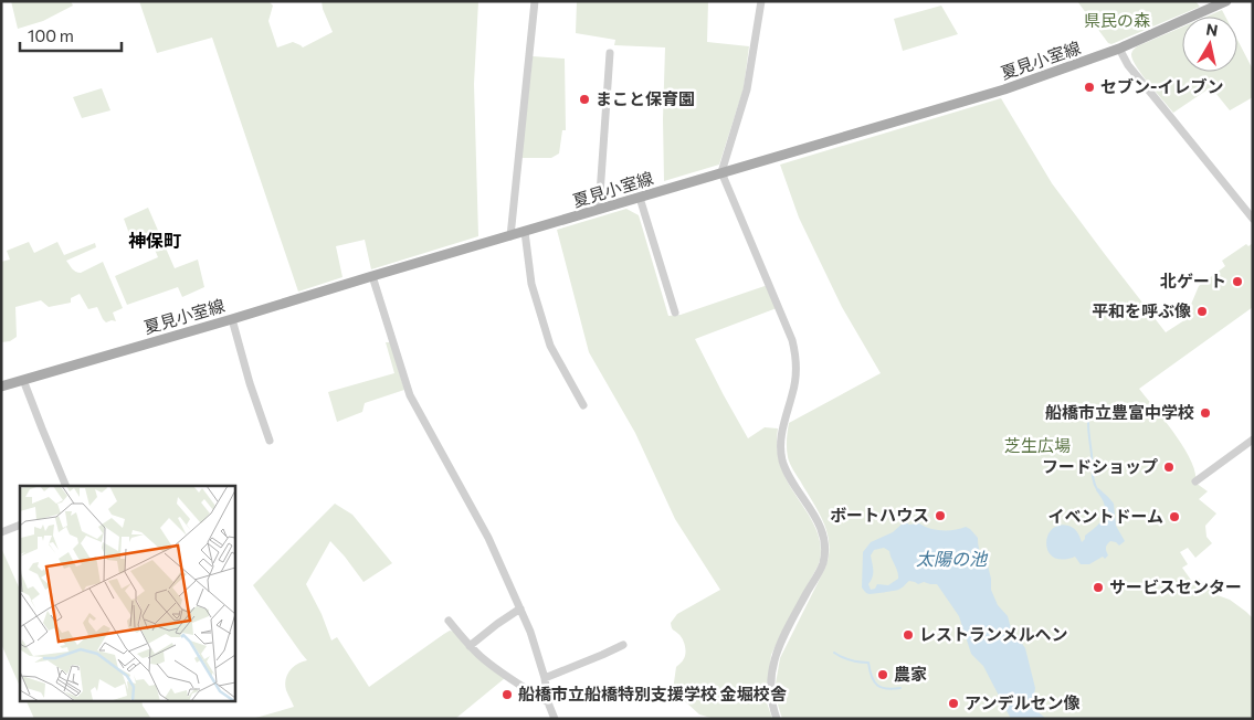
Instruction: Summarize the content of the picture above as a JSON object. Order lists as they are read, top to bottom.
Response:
{
  "streets": {
    "main road": ["夏見小室線"]
  },
  "districts": ["神保町"],
  "water": ["太陽の池"],
  "parks": ["県民の森", "芝生広場"],
  "places": [
    "セブン-イレブン",
    "まこと保育園",
    "北ゲート",
    "平和を呼ぶ像",
    "船橋市立豊富中学校",
    "フードショップ",
    "ボートハウス",
    "イベントドーム",
    "サービスセンター",
    "レストランメルヘン",
    "農家",
    "船橋市立船橋特別支援学校 金堀校舎",
    "アンデルセン像"
  ],
  "scale_bar": "100 m",
  "north": "top"
}
